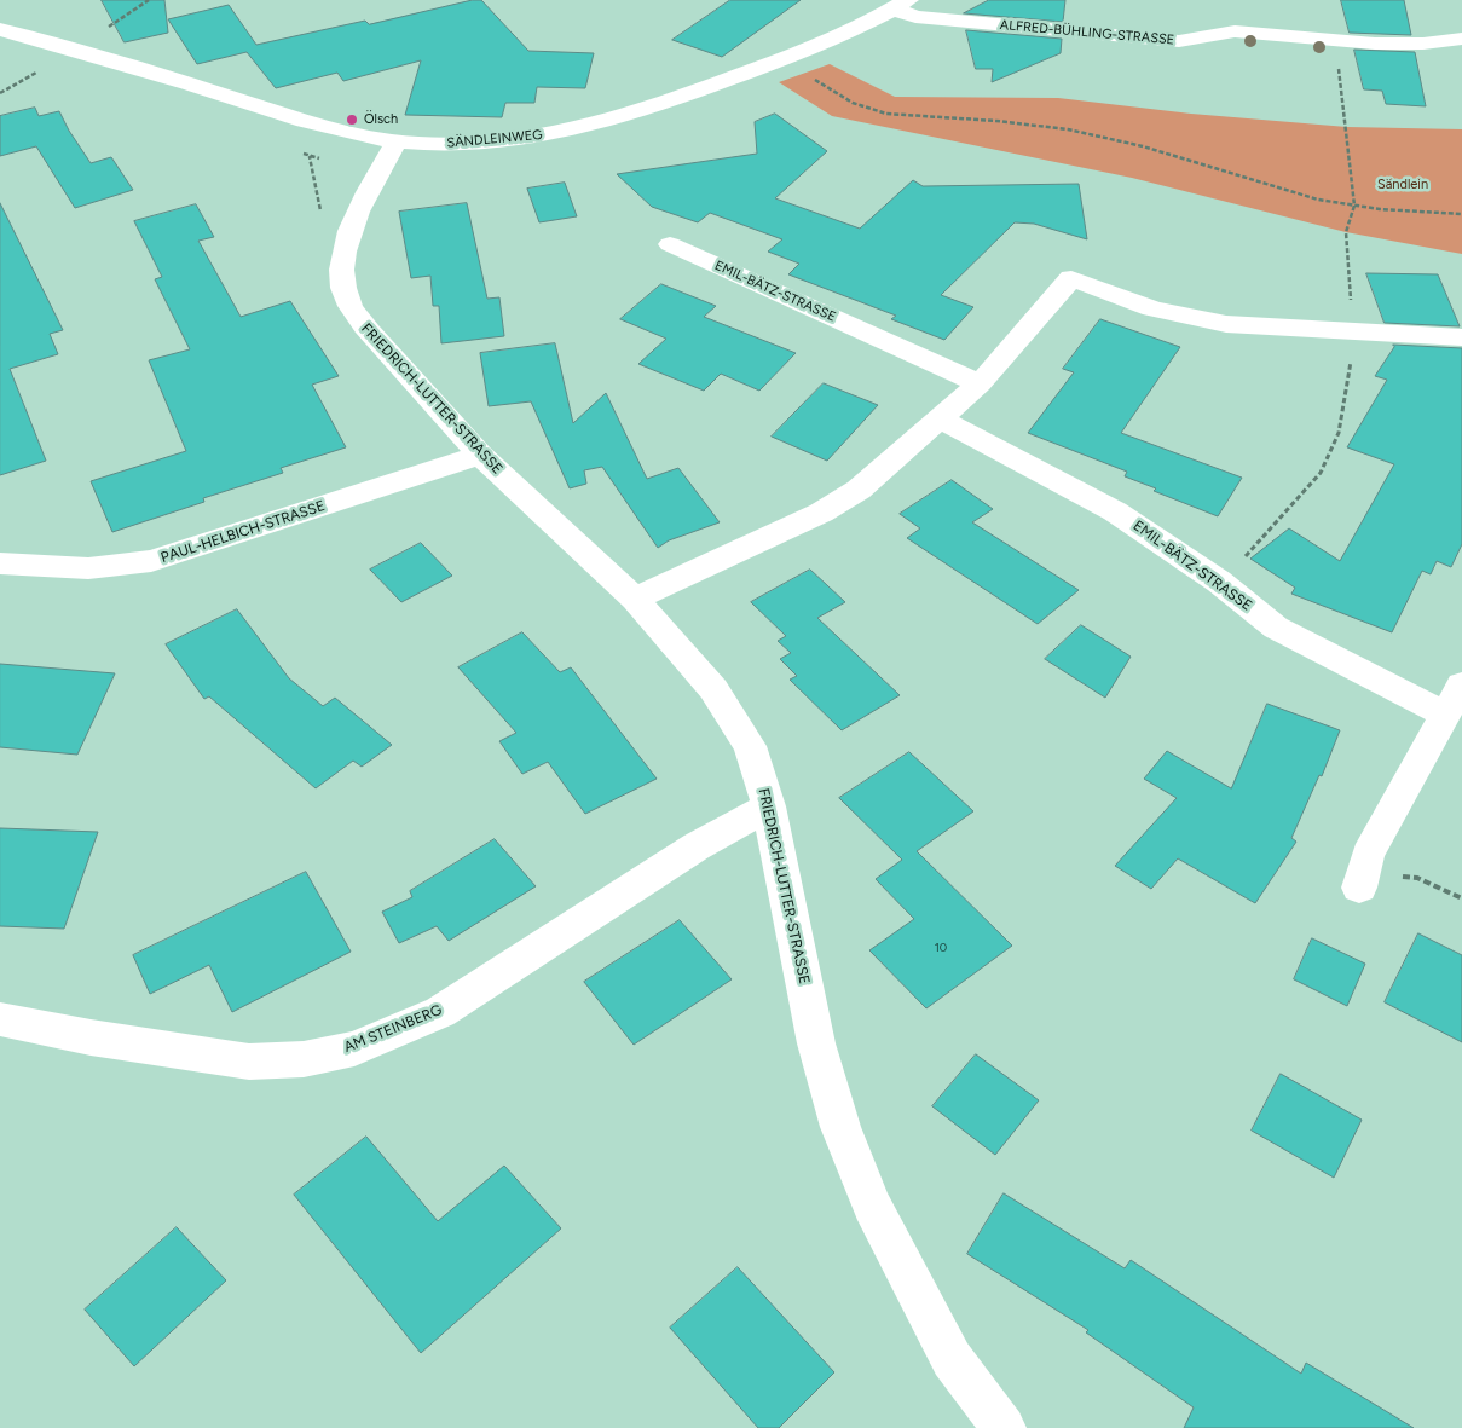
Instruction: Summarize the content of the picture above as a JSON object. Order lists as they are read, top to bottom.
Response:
{
  "streets": {
    "street": [
      "ALFRED-BÜHLING-STRASSE",
      "SÄNDLEINWEG",
      "EMIL-BÄTZ-STRASSE",
      "FRIEDRICH-LUTTER-STRASSE",
      "PAUL-HELBICH-STRASSE",
      "AM STEINBERG"
    ]
  },
  "crossings": [
    ["ALFRED-BÜHLING-STRASSE", "SÄNDLEINWEG"],
    ["SÄNDLEINWEG", "FRIEDRICH-LUTTER-STRASSE"],
    ["FRIEDRICH-LUTTER-STRASSE", "PAUL-HELBICH-STRASSE"],
    ["FRIEDRICH-LUTTER-STRASSE", "AM STEINBERG"]
  ],
  "parks": ["Sändlein"],
  "places": ["Ölsch"],
  "house_numbers": ["10"]
}
